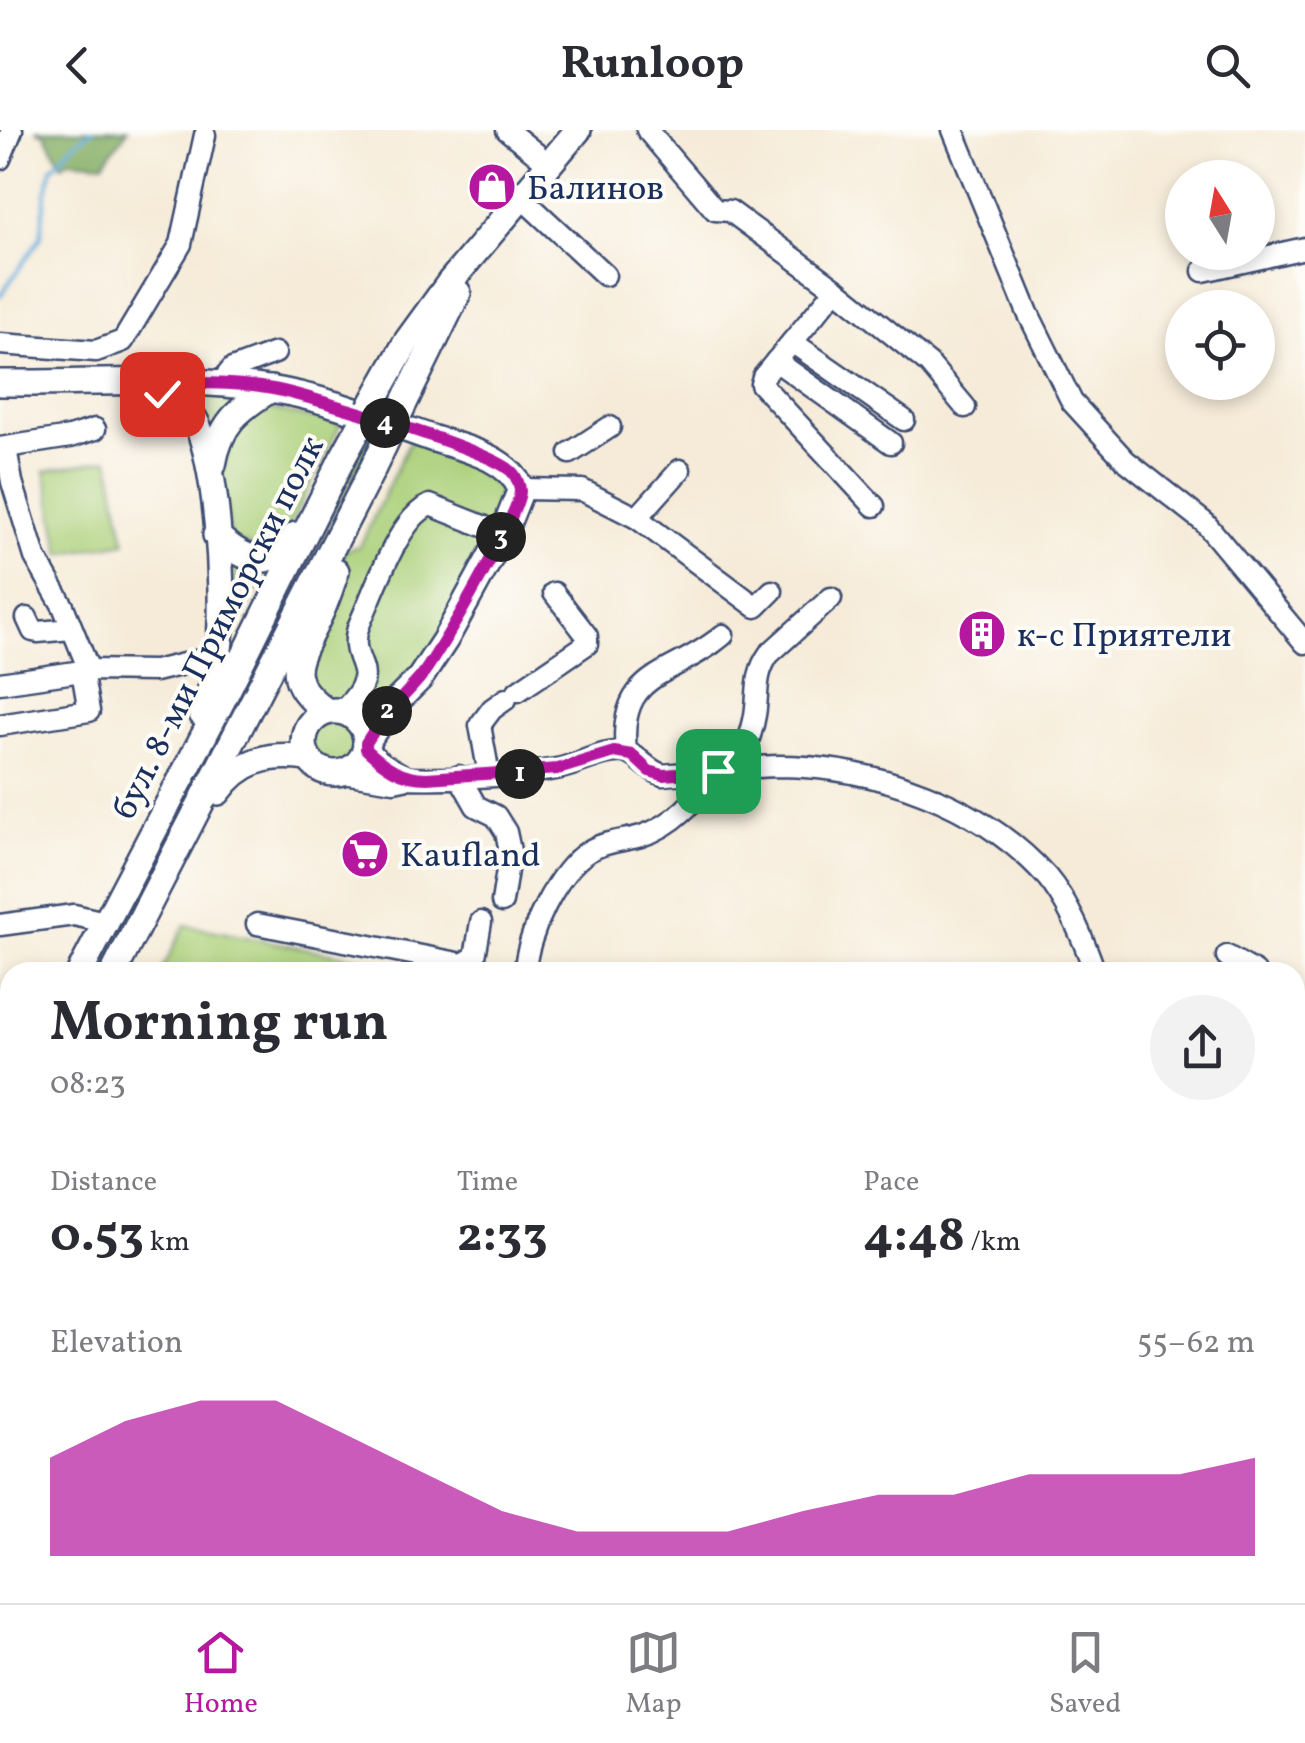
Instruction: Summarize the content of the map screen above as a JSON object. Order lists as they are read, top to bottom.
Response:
{
  "streets": {
    "main road": ["бул. 8-ми Приморски полк"]
  },
  "places": {
    "shop": ["Балинов"],
    "building": ["к-с Приятели"],
    "supermarket": ["Kaufland"]
  },
  "north": "top",
  "page": {
    "header": "Runloop",
    "pins": [
      "4",
      "3",
      "2",
      "1"
    ],
    "heading": ["Morning run", "08:23"],
    "stats": [
      ["Distance", "0.53 km"],
      ["Time", "2:33"],
      ["Pace", "4:48 /km"]
    ],
    "chart": ["Elevation", "55–62 m"],
    "tabs": ["Home", "Map", "Saved"]
  }
}
